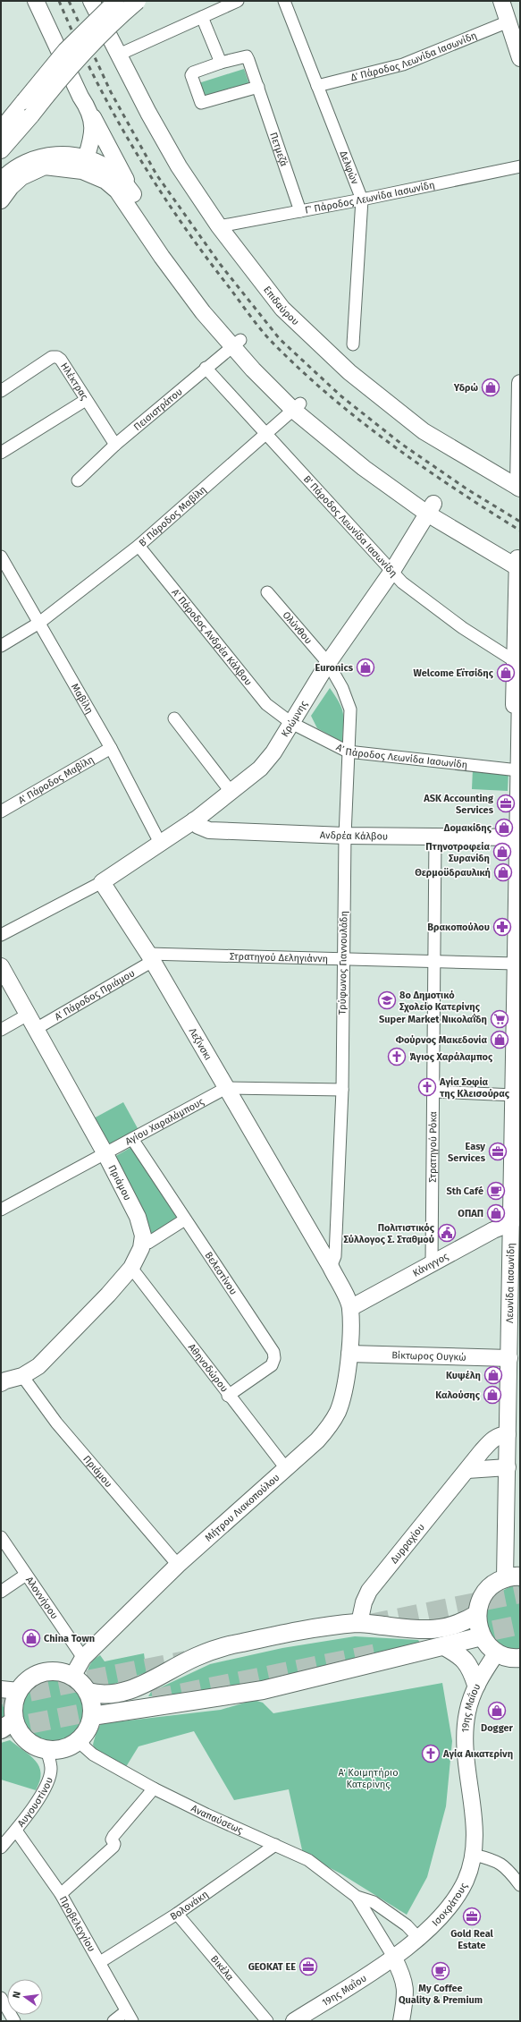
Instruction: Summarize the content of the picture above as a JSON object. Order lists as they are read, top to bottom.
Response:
{
  "streets": {
    "street": [
      "Δ΄ Πάροδος Λεωνίδα Ιασωνίδη",
      "Πετμεζά",
      "Δελφών",
      "Γ΄ Πάροδος Λεωνίδα Ιασωνίδη",
      "Επιδαύρου",
      "Ηλέκτρας",
      "Πεισιστράτου",
      "Β΄ Πάροδος Μαβίλη",
      "Β΄ Πάροδος Λεωνίδα Ιασωνίδη",
      "Ολύνθου",
      "Α΄ Πάροδος Ανδρέα Κάλβου",
      "Μαβίλη",
      "Κρώμνης",
      "Α΄ Πάροδος Λεωνίδα Ιασωνίδη",
      "Α΄ Πάροδος Μαβίλη",
      "Ανδρέα Κάλβου",
      "Στρατηγού Δεληγιάννη",
      "Τρύφωνος Γιαννουλάδη",
      "Α΄ Πάροδος Πριάμου",
      "Λεζίνσκι",
      "Αγίου Χαραλάμπους",
      "Στρατηγού Ρόκα",
      "Πριάμου",
      "Κάνιγγος",
      "Βελεστίνου",
      "Λεωνίδα Ιασωνίδη",
      "Βίκτωρος Ουγκώ",
      "Αθηνοδώρου",
      "Μήτρου Λιακοπούλου",
      "Δυρραχίου",
      "Αλοννήσου",
      "19ης Μαΐου",
      "Αυγουστίνου",
      "Αναπαύσεως",
      "Ισοκράτους",
      "Βολονάκη",
      "Προβελεγγίου",
      "Βικέλα"
    ]
  },
  "crossings": [
    ["Δ΄ Πάροδος Λεωνίδα Ιασωνίδη", "Δελφών"],
    ["Πετμεζά", "Γ΄ Πάροδος Λεωνίδα Ιασωνίδη"],
    ["Δελφών", "Γ΄ Πάροδος Λεωνίδα Ιασωνίδη"],
    ["Γ΄ Πάροδος Λεωνίδα Ιασωνίδη", "Επιδαύρου"],
    ["Ηλέκτρας", "Πεισιστράτου"],
    ["Πεισιστράτου", "Β΄ Πάροδος Λεωνίδα Ιασωνίδη"],
    ["Β΄ Πάροδος Μαβίλη", "Β΄ Πάροδος Λεωνίδα Ιασωνίδη"],
    ["Β΄ Πάροδος Μαβίλη", "Α΄ Πάροδος Ανδρέα Κάλβου"],
    ["Β΄ Πάροδος Μαβίλη", "Μαβίλη"],
    ["Β΄ Πάροδος Λεωνίδα Ιασωνίδη", "Κρώμνης"],
    ["Ολύνθου", "Κρώμνης"],
    ["Ολύνθου", "Τρύφωνος Γιαννουλάδη"],
    ["Α΄ Πάροδος Ανδρέα Κάλβου", "Κρώμνης"],
    ["Α΄ Πάροδος Ανδρέα Κάλβου", "Α΄ Πάροδος Λεωνίδα Ιασωνίδη"],
    ["Μαβίλη", "Κρώμνης"],
    ["Μαβίλη", "Α΄ Πάροδος Μαβίλη"],
    ["Κρώμνης", "Α΄ Πάροδος Λεωνίδα Ιασωνίδη"],
    ["Κρώμνης", "Ανδρέα Κάλβου"],
    ["Κρώμνης", "Τρύφωνος Γιαννουλάδη"],
    ["Κρώμνης", "Λεζίνσκι"],
    ["Α΄ Πάροδος Λεωνίδα Ιασωνίδη", "Τρύφωνος Γιαννουλάδη"],
    ["Α΄ Πάροδος Λεωνίδα Ιασωνίδη", "Λεωνίδα Ιασωνίδη"],
    ["Ανδρέα Κάλβου", "Τρύφωνος Γιαννουλάδη"],
    ["Ανδρέα Κάλβου", "Στρατηγού Ρόκα"],
    ["Ανδρέα Κάλβου", "Λεωνίδα Ιασωνίδη"],
    ["Στρατηγού Δεληγιάννη", "Τρύφωνος Γιαννουλάδη"],
    ["Στρατηγού Δεληγιάννη", "Α΄ Πάροδος Πριάμου"],
    ["Στρατηγού Δεληγιάννη", "Λεζίνσκι"],
    ["Στρατηγού Δεληγιάννη", "Στρατηγού Ρόκα"],
    ["Στρατηγού Δεληγιάννη", "Λεωνίδα Ιασωνίδη"],
    ["Τρύφωνος Γιαννουλάδη", "Λεζίνσκι"],
    ["Τρύφωνος Γιαννουλάδη", "Αγίου Χαραλάμπους"],
    ["Α΄ Πάροδος Πριάμου", "Λεζίνσκι"],
    ["Α΄ Πάροδος Πριάμου", "Πριάμου"],
    ["Λεζίνσκι", "Αγίου Χαραλάμπους"],
    ["Λεζίνσκι", "Κάνιγγος"],
    ["Λεζίνσκι", "Μήτρου Λιακοπούλου"],
    ["Αγίου Χαραλάμπους", "Πριάμου"],
    ["Αγίου Χαραλάμπους", "Βελεστίνου"],
    ["Στρατηγού Ρόκα", "Κάνιγγος"],
    ["Πριάμου", "Αθηνοδώρου"],
    ["Πριάμου", "Μήτρου Λιακοπούλου"],
    ["Κάνιγγος", "Λεωνίδα Ιασωνίδη"],
    ["Κάνιγγος", "Μήτρου Λιακοπούλου"],
    ["Βελεστίνου", "Αθηνοδώρου"],
    ["Λεωνίδα Ιασωνίδη", "Βίκτωρος Ουγκώ"],
    ["Λεωνίδα Ιασωνίδη", "Δυρραχίου"],
    ["Βίκτωρος Ουγκώ", "Μήτρου Λιακοπούλου"],
    ["Αθηνοδώρου", "Μήτρου Λιακοπούλου"],
    ["Μήτρου Λιακοπούλου", "Αλοννήσου"],
    ["Μήτρου Λιακοπούλου", "Αυγουστίνου"],
    ["Μήτρου Λιακοπούλου", "Αναπαύσεως"],
    ["19ης Μαΐου", "Αναπαύσεως"],
    ["19ης Μαΐου", "Ισοκράτους"],
    ["Αυγουστίνου", "Αναπαύσεως"],
    ["Αυγουστίνου", "Προβελεγγίου"],
    ["Αναπαύσεως", "Ισοκράτους"],
    ["Αναπαύσεως", "Βολονάκη"],
    ["Βολονάκη", "Προβελεγγίου"],
    ["Βολονάκη", "Βικέλα"]
  ],
  "parks": ["Α΄ Κοιμητήριο Κατερίνης"],
  "places": {
    "shop": [
      "Υδρώ",
      "Euronics",
      "Welcome Eϊτσίδης",
      "Δομακίδης",
      "Πτηνοτροφεία Συρανίδη",
      "Θερμοϋδραυλική",
      "Φούρνος Μακεδονία",
      "ΟΠΑΠ",
      "Κυψέλη",
      "Καλούσης",
      "China Town",
      "Dogger"
    ],
    "office": [
      "ASK Accounting Services",
      "Easy Services",
      "Gold Real Estate",
      "GEOKAT EE"
    ],
    "pharmacy": ["Βρακοπούλου"],
    "school or university": ["8ο Δημοτικό Σχολείο Κατερίνης"],
    "supermarket": ["Super Market Νικολαΐδη"],
    "church": ["Άγιος Χαράλαμπος", "Αγία Σοφία της Κλεισούρας", "Αγία Αικατερίνη"],
    "cafe": ["Sth Café", "My Coffee Quality & Premium"],
    "public building": ["Πολιτιστικός Σύλλογος Σ. Σταθμού"]
  },
  "north": "left"
}
